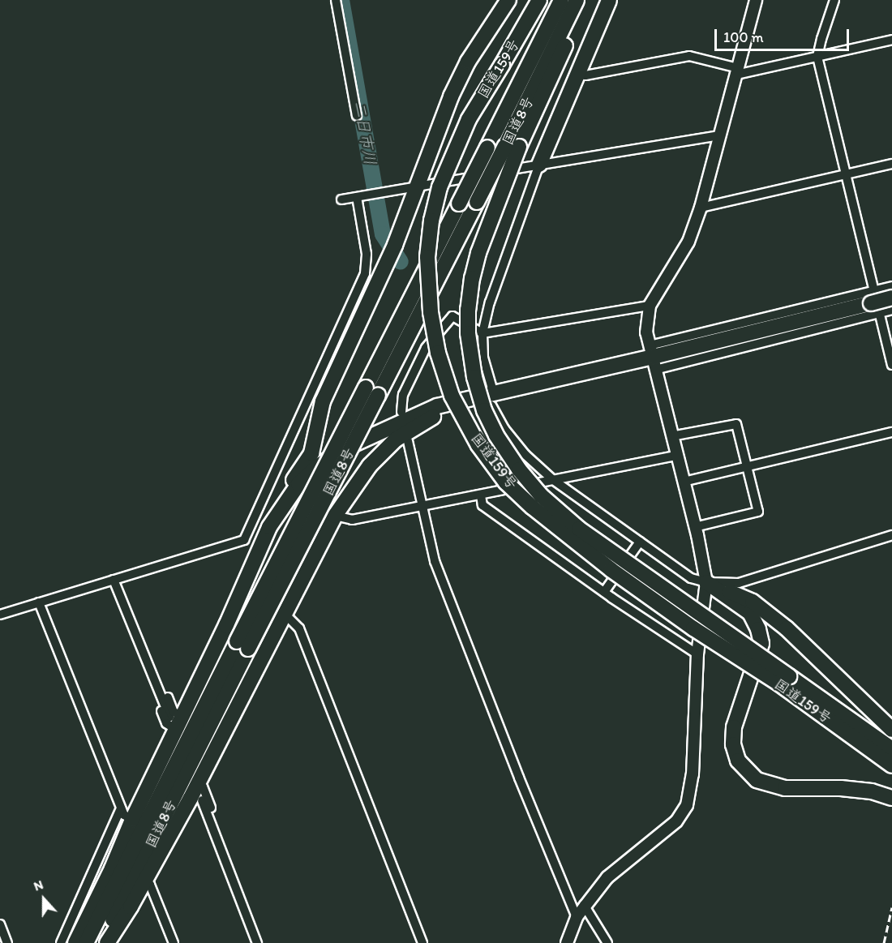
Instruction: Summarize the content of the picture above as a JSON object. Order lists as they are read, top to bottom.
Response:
{
  "streets": {
    "highway": ["国道159号", "国道8号"]
  },
  "crossings": [
    ["国道159号", "国道8号"]
  ],
  "water": ["二日市川"],
  "scale_bar": "100 m",
  "north": "top"
}
